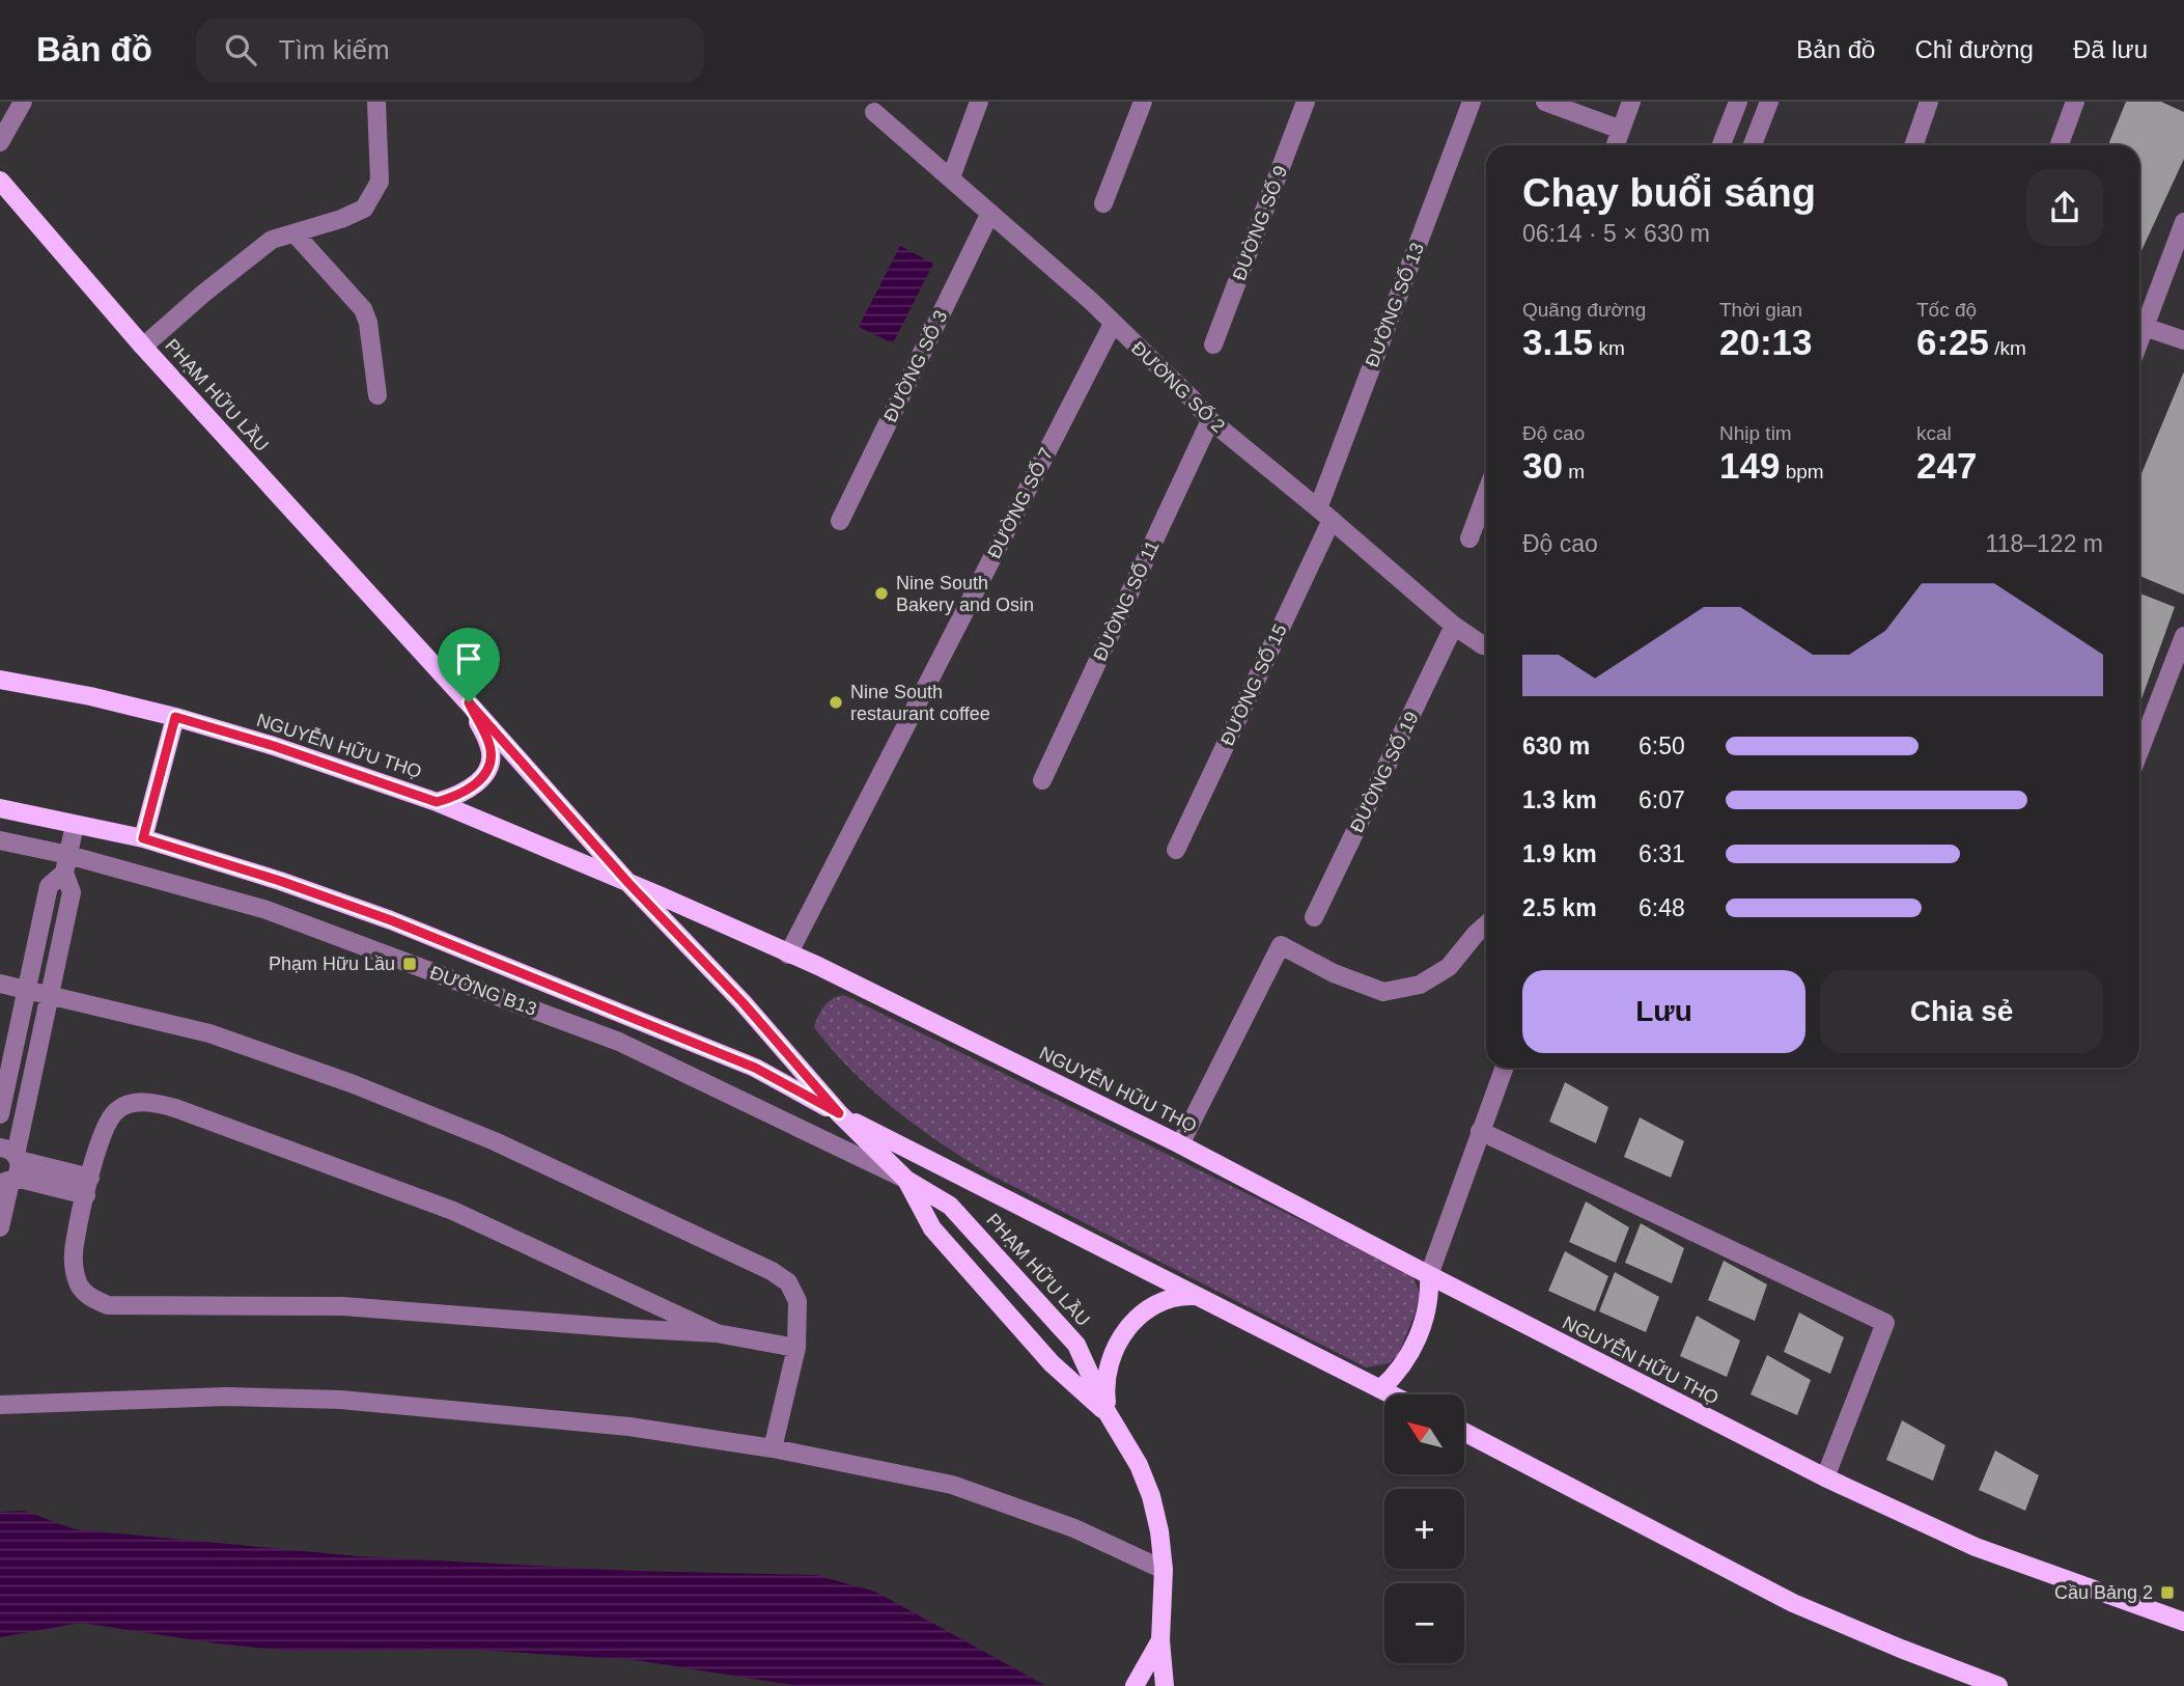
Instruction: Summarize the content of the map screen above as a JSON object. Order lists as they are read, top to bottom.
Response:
{
  "streets": {
    "main road": ["PHẠM HỮU LẦU", "NGUYỄN HỮU THỌ"],
    "street": [
      "ĐƯỜNG SỐ 9",
      "ĐƯỜNG SỐ 13",
      "ĐƯỜNG SỐ 3",
      "ĐƯỜNG SỐ 2",
      "ĐƯỜNG SỐ 7",
      "ĐƯỜNG SỐ 11",
      "ĐƯỜNG SỐ 15",
      "ĐƯỜNG SỐ 19",
      "ĐƯỜNG B13"
    ]
  },
  "crossings": [
    ["ĐƯỜNG SỐ 13", "ĐƯỜNG SỐ 2"],
    ["ĐƯỜNG SỐ 13", "ĐƯỜNG SỐ 15"],
    ["ĐƯỜNG SỐ 3", "ĐƯỜNG SỐ 2"],
    ["ĐƯỜNG SỐ 2", "ĐƯỜNG SỐ 7"],
    ["ĐƯỜNG SỐ 2", "ĐƯỜNG SỐ 11"],
    ["ĐƯỜNG SỐ 2", "ĐƯỜNG SỐ 15"],
    ["ĐƯỜNG SỐ 2", "ĐƯỜNG SỐ 19"],
    ["PHẠM HỮU LẦU", "NGUYỄN HỮU THỌ"],
    ["PHẠM HỮU LẦU", "ĐƯỜNG B13"],
    ["ĐƯỜNG SỐ 7", "NGUYỄN HỮU THỌ"]
  ],
  "places": {
    "other": ["Nine South Bakery and Osin", "Nine South restaurant coffee"],
    "transit": ["Phạm Hữu Lầu", "Cầu Bảng 2"]
  },
  "north": "top left",
  "page": {
    "header": "Bản đồ",
    "search": "Tìm kiếm",
    "nav": ["Bản đồ", "Chỉ đường", "Đã lưu"],
    "heading": ["Chạy buổi sáng", "06:14 · 5 × 630 m"],
    "stats": [
      ["Quãng đường", "3.15 km"],
      ["Thời gian", "20:13"],
      ["Tốc độ", "6:25 /km"],
      ["Độ cao", "30 m"],
      ["Nhịp tim", "149 bpm"],
      ["kcal", "247"]
    ],
    "chart": ["Độ cao", "118–122 m"],
    "list": [
      {
        "name": "630 m",
        "note": "6:50"
      },
      {
        "name": "1.3 km",
        "note": "6:07"
      },
      {
        "name": "1.9 km",
        "note": "6:31"
      },
      {
        "name": "2.5 km",
        "note": "6:48"
      }
    ],
    "buttons": ["Lưu", "Chia sẻ"],
    "map_buttons": ["+", "−"]
  }
}
